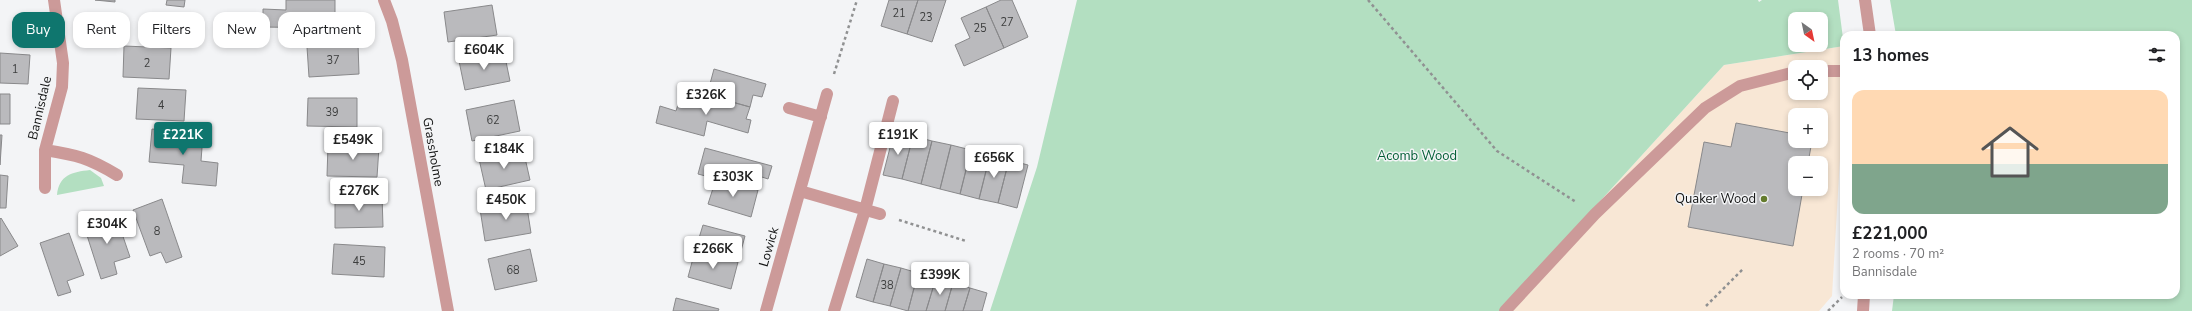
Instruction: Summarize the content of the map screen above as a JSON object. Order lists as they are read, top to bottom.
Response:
{
  "streets": {
    "street": ["Bannisdale", "Grassholme", "Lowick"]
  },
  "parks": ["Acomb Wood"],
  "places": ["Quaker Wood"],
  "house_numbers": [
    "21",
    "23",
    "27",
    "25",
    "37",
    "2",
    "1",
    "4",
    "39",
    "62",
    "8",
    "45",
    "68",
    "38"
  ],
  "north": "bottom right",
  "page": {
    "map_buttons": ["+", "−"],
    "chip": [
      "Buy",
      "Rent",
      "Filters",
      "New",
      "Apartment"
    ],
    "heading": "13 homes",
    "price": [
      "£604K",
      "£326K",
      "£221K",
      "£191K",
      "£549K",
      "£184K",
      "£656K",
      "£303K",
      "£276K",
      "£450K",
      "£304K",
      "£266K",
      "£399K"
    ],
    "list": [
      {
        "name": "£221,000",
        "note": "2 rooms · 70 m² · Bannisdale"
      }
    ]
  }
}
